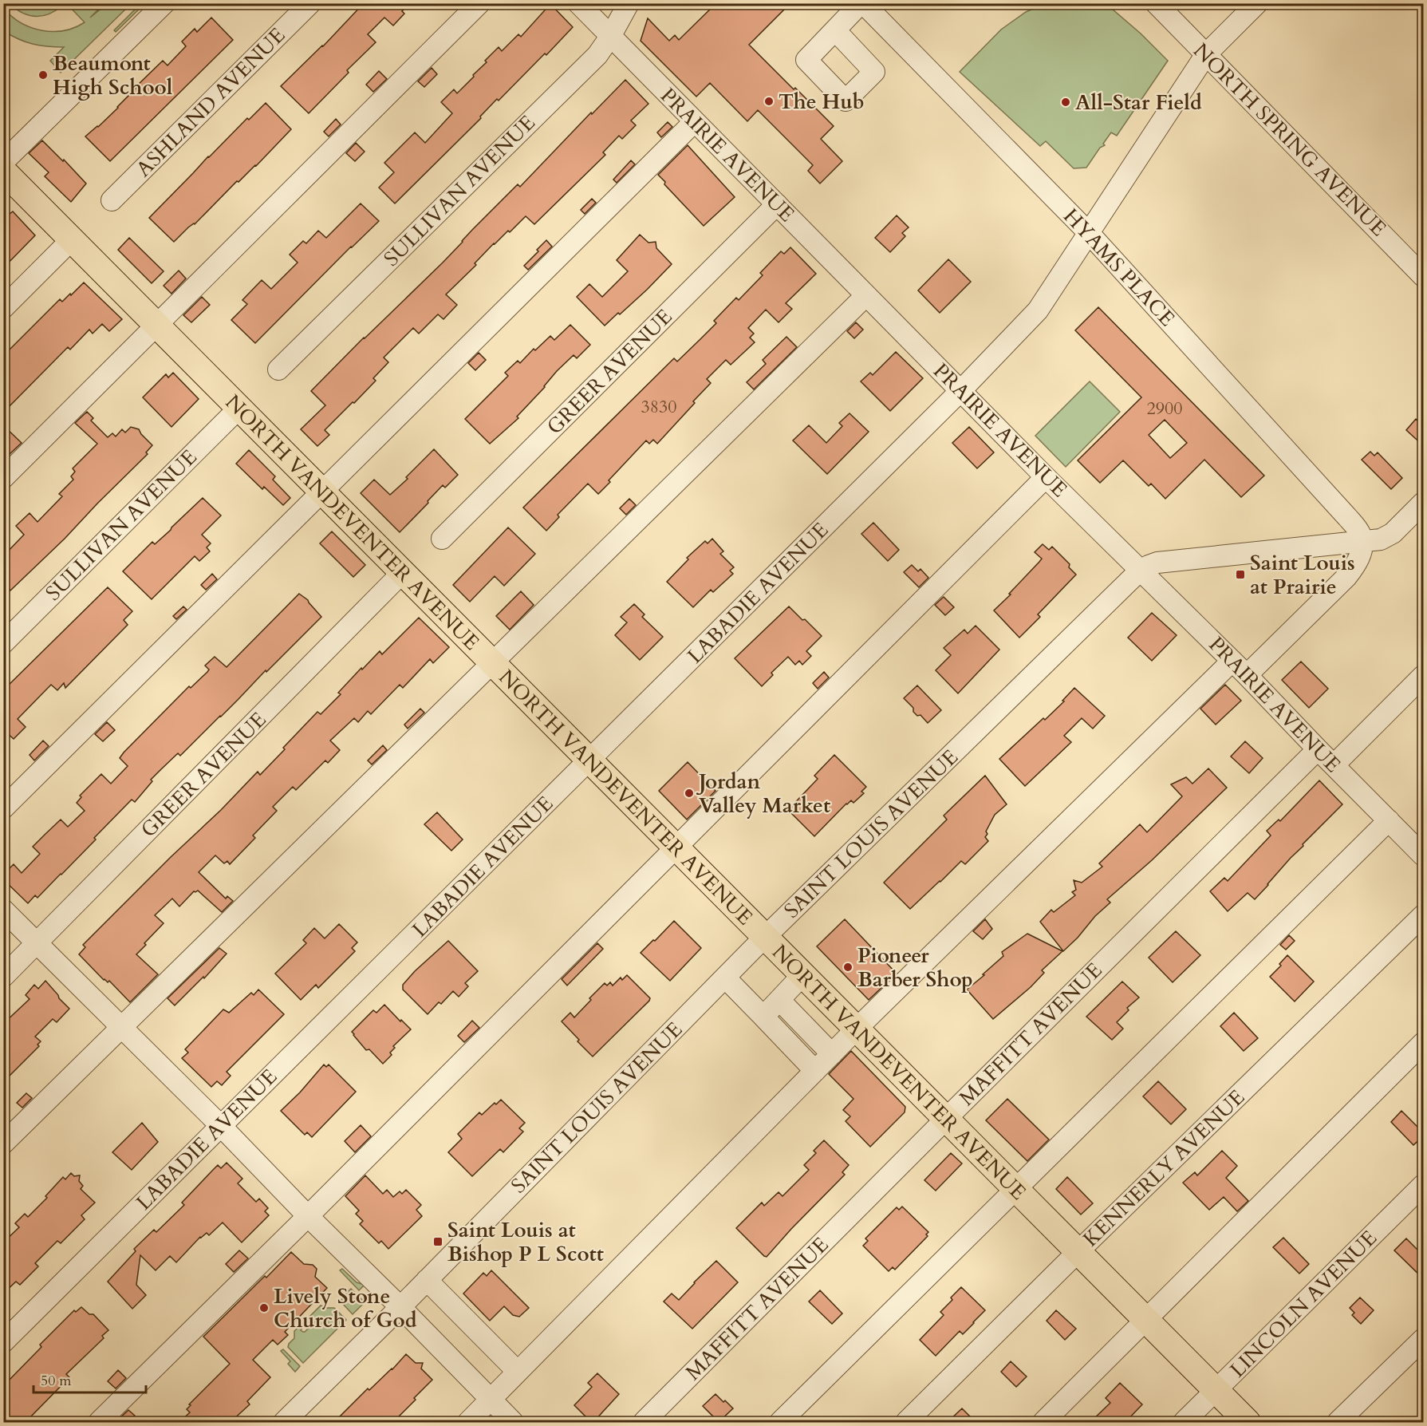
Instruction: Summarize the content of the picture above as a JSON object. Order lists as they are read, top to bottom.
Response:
{
  "streets": {
    "main road": ["NORTH VANDEVENTER AVENUE"],
    "street": [
      "ASHLAND AVENUE",
      "NORTH SPRING AVENUE",
      "PRAIRIE AVENUE",
      "SULLIVAN AVENUE",
      "HYAMS PLACE",
      "GREER AVENUE",
      "LABADIE AVENUE",
      "SAINT LOUIS AVENUE",
      "MAFFITT AVENUE",
      "KENNERLY AVENUE",
      "LINCOLN AVENUE"
    ]
  },
  "crossings": [
    ["NORTH SPRING AVENUE", "LABADIE AVENUE"],
    ["PRAIRIE AVENUE", "SULLIVAN AVENUE"],
    ["PRAIRIE AVENUE", "GREER AVENUE"],
    ["PRAIRIE AVENUE", "LABADIE AVENUE"],
    ["PRAIRIE AVENUE", "SAINT LOUIS AVENUE"],
    ["PRAIRIE AVENUE", "MAFFITT AVENUE"],
    ["SULLIVAN AVENUE", "NORTH VANDEVENTER AVENUE"],
    ["HYAMS PLACE", "LABADIE AVENUE"],
    ["HYAMS PLACE", "SAINT LOUIS AVENUE"],
    ["GREER AVENUE", "NORTH VANDEVENTER AVENUE"],
    ["NORTH VANDEVENTER AVENUE", "LABADIE AVENUE"],
    ["NORTH VANDEVENTER AVENUE", "SAINT LOUIS AVENUE"],
    ["NORTH VANDEVENTER AVENUE", "MAFFITT AVENUE"],
    ["NORTH VANDEVENTER AVENUE", "KENNERLY AVENUE"],
    ["NORTH VANDEVENTER AVENUE", "LINCOLN AVENUE"]
  ],
  "places": {
    "other": [
      "Beaumont High School",
      "The Hub",
      "All-Star Field",
      "Jordan Valley Market",
      "Pioneer Barber Shop",
      "Lively Stone Church of God"
    ],
    "transit": ["Saint Louis at Prairie", "Saint Louis at Bishop P L Scott"]
  },
  "house_numbers": ["3830", "2900"],
  "scale_bar": "50 m"
}
